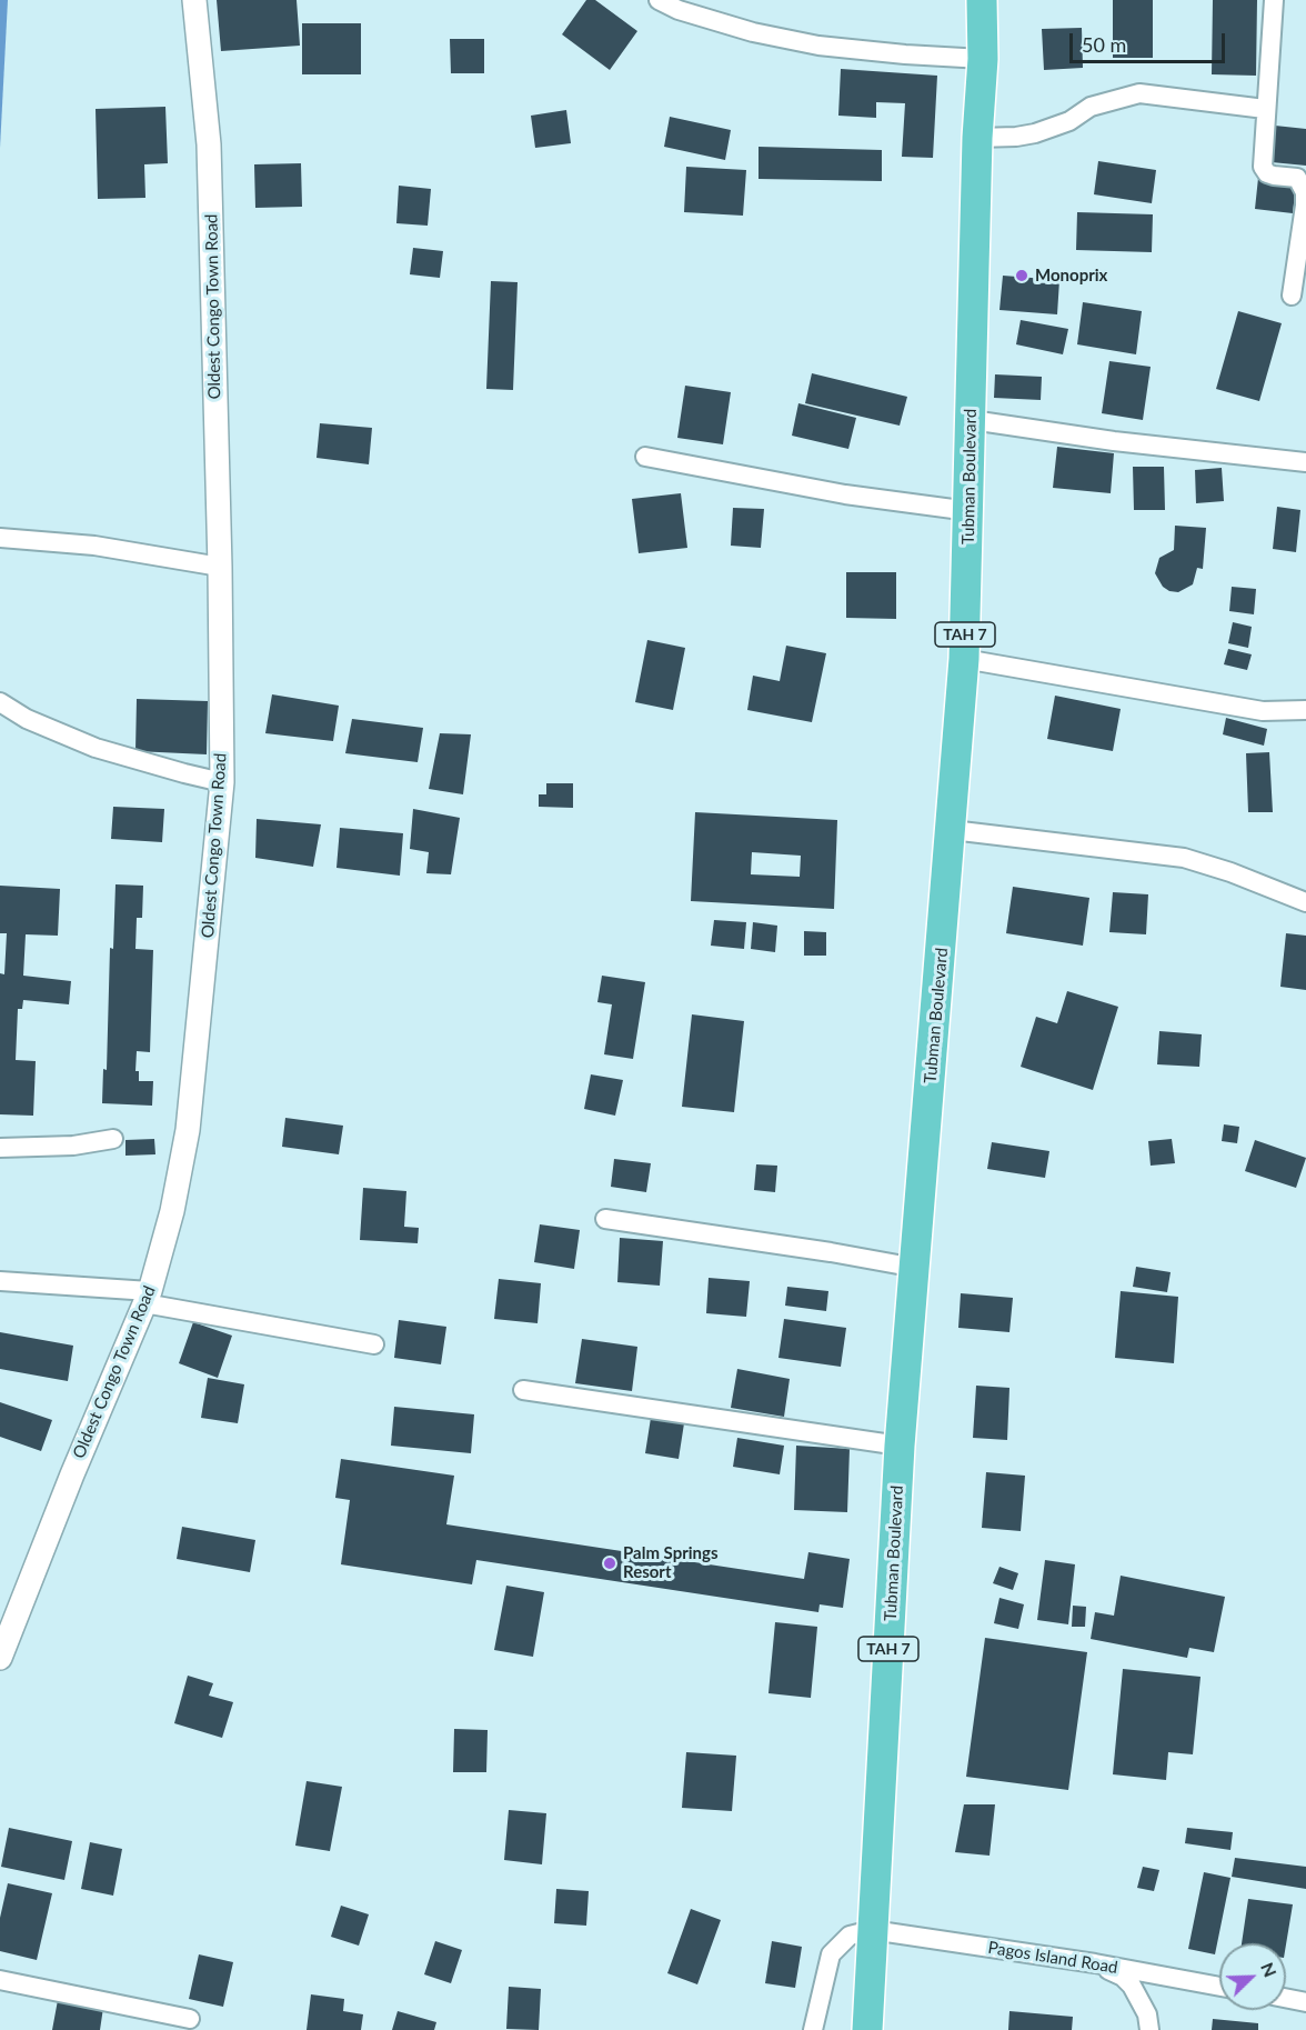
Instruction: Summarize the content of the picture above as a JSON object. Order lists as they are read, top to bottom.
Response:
{
  "streets": {
    "highway": ["Tubman Boulevard", "TAH 7"],
    "street": ["Oldest Congo Town Road", "Pagos Island Road"]
  },
  "crossings": [
    ["Tubman Boulevard", "Pagos Island Road"]
  ],
  "places": ["Monoprix", "Palm Springs Resort"],
  "scale_bar": "50 m",
  "north": "top right"
}
